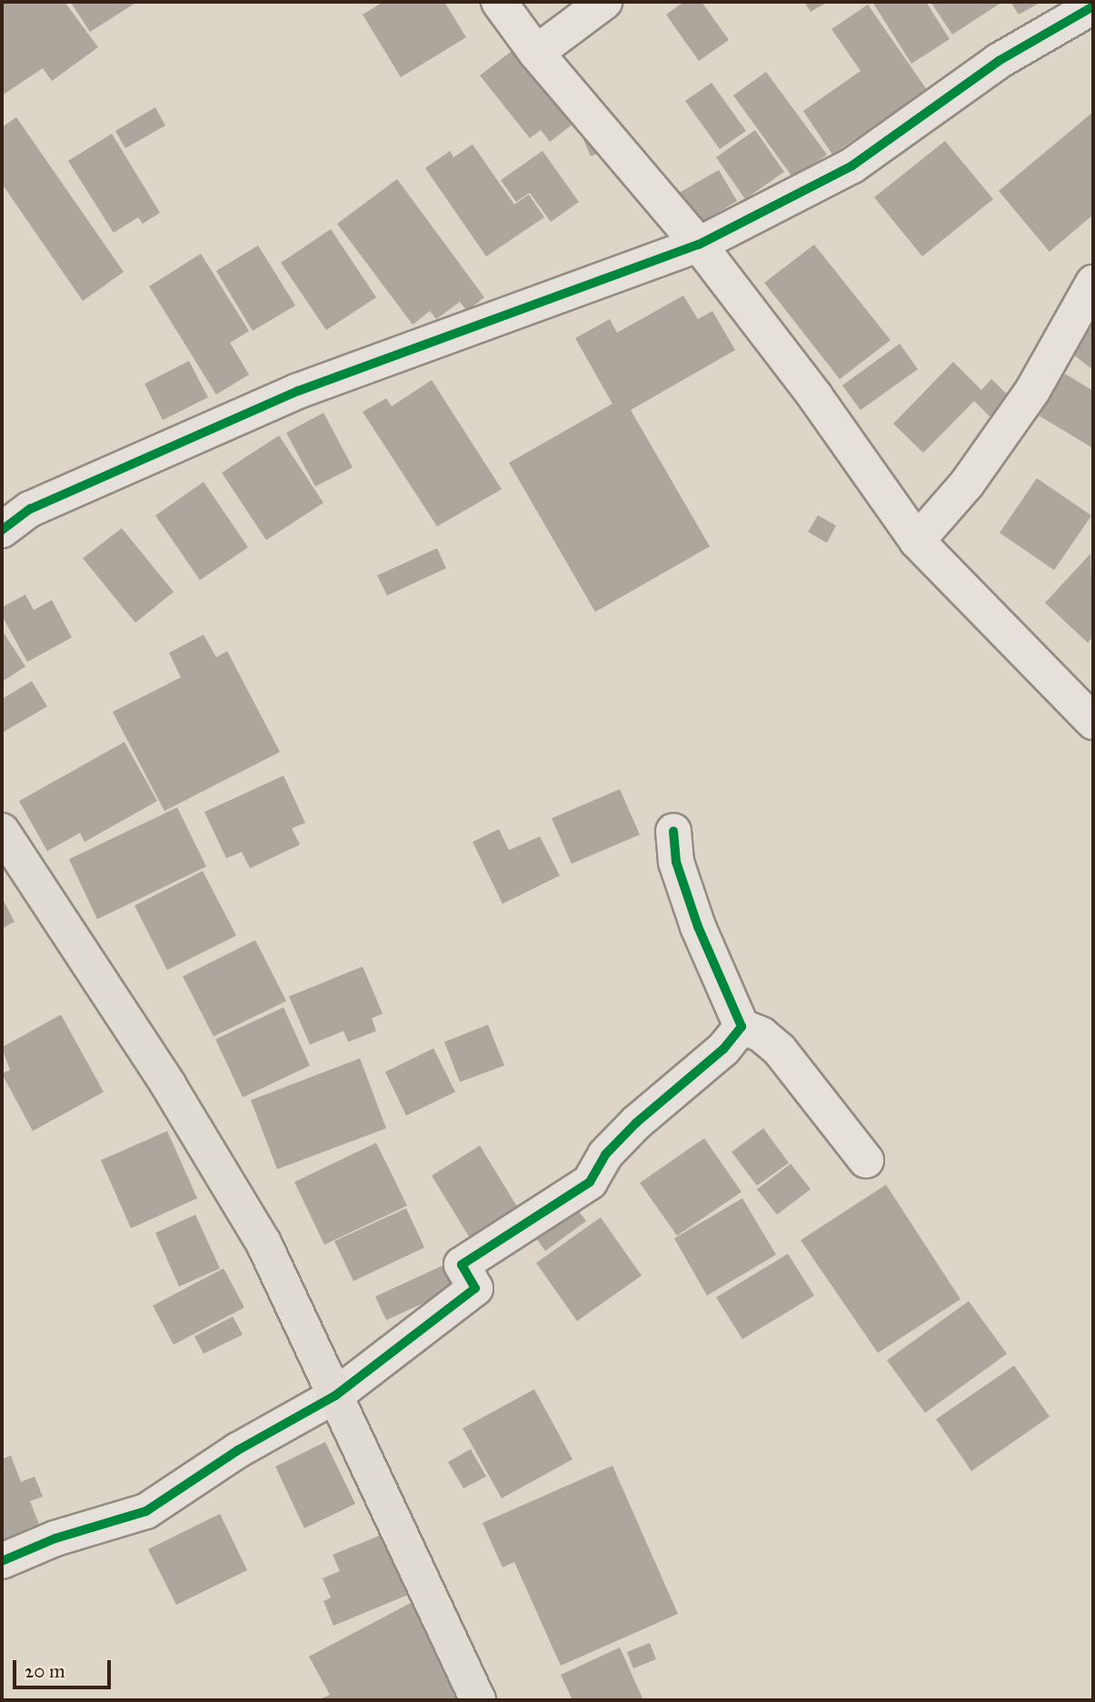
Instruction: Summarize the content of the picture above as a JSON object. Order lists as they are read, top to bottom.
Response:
{
  "scale_bar": "20 m"
}
